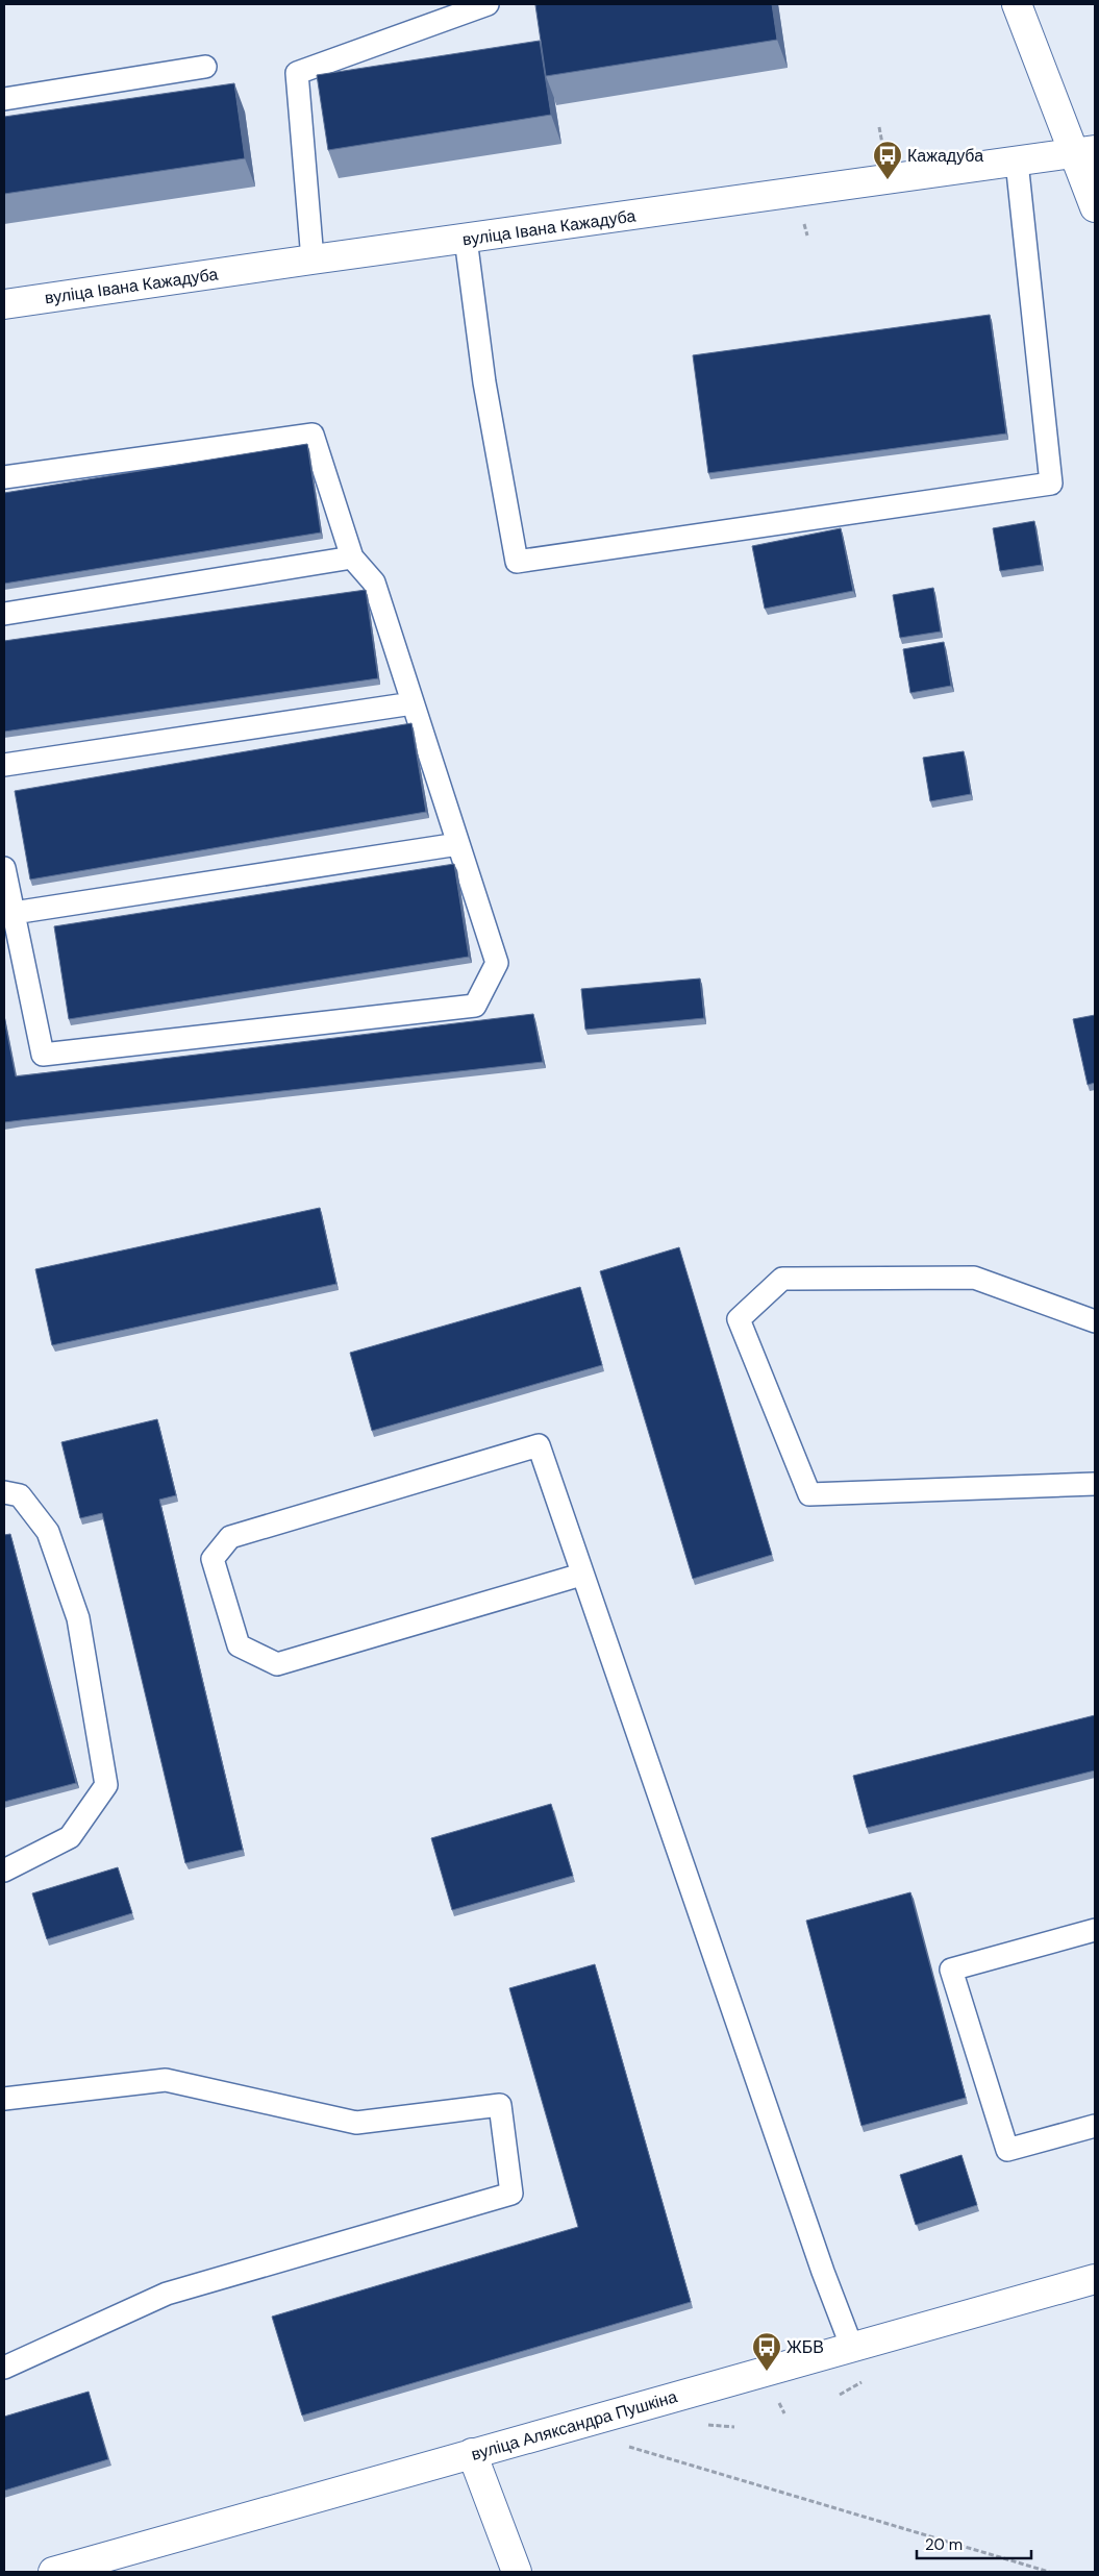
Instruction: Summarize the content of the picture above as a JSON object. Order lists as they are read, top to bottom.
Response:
{
  "streets": {
    "street": ["вуліца Івана Кажадуба", "вуліца Аляксандра Пушкіна"]
  },
  "places": {
    "bus stop": ["Кажадуба", "ЖБВ"]
  },
  "scale_bar": "20 m"
}
